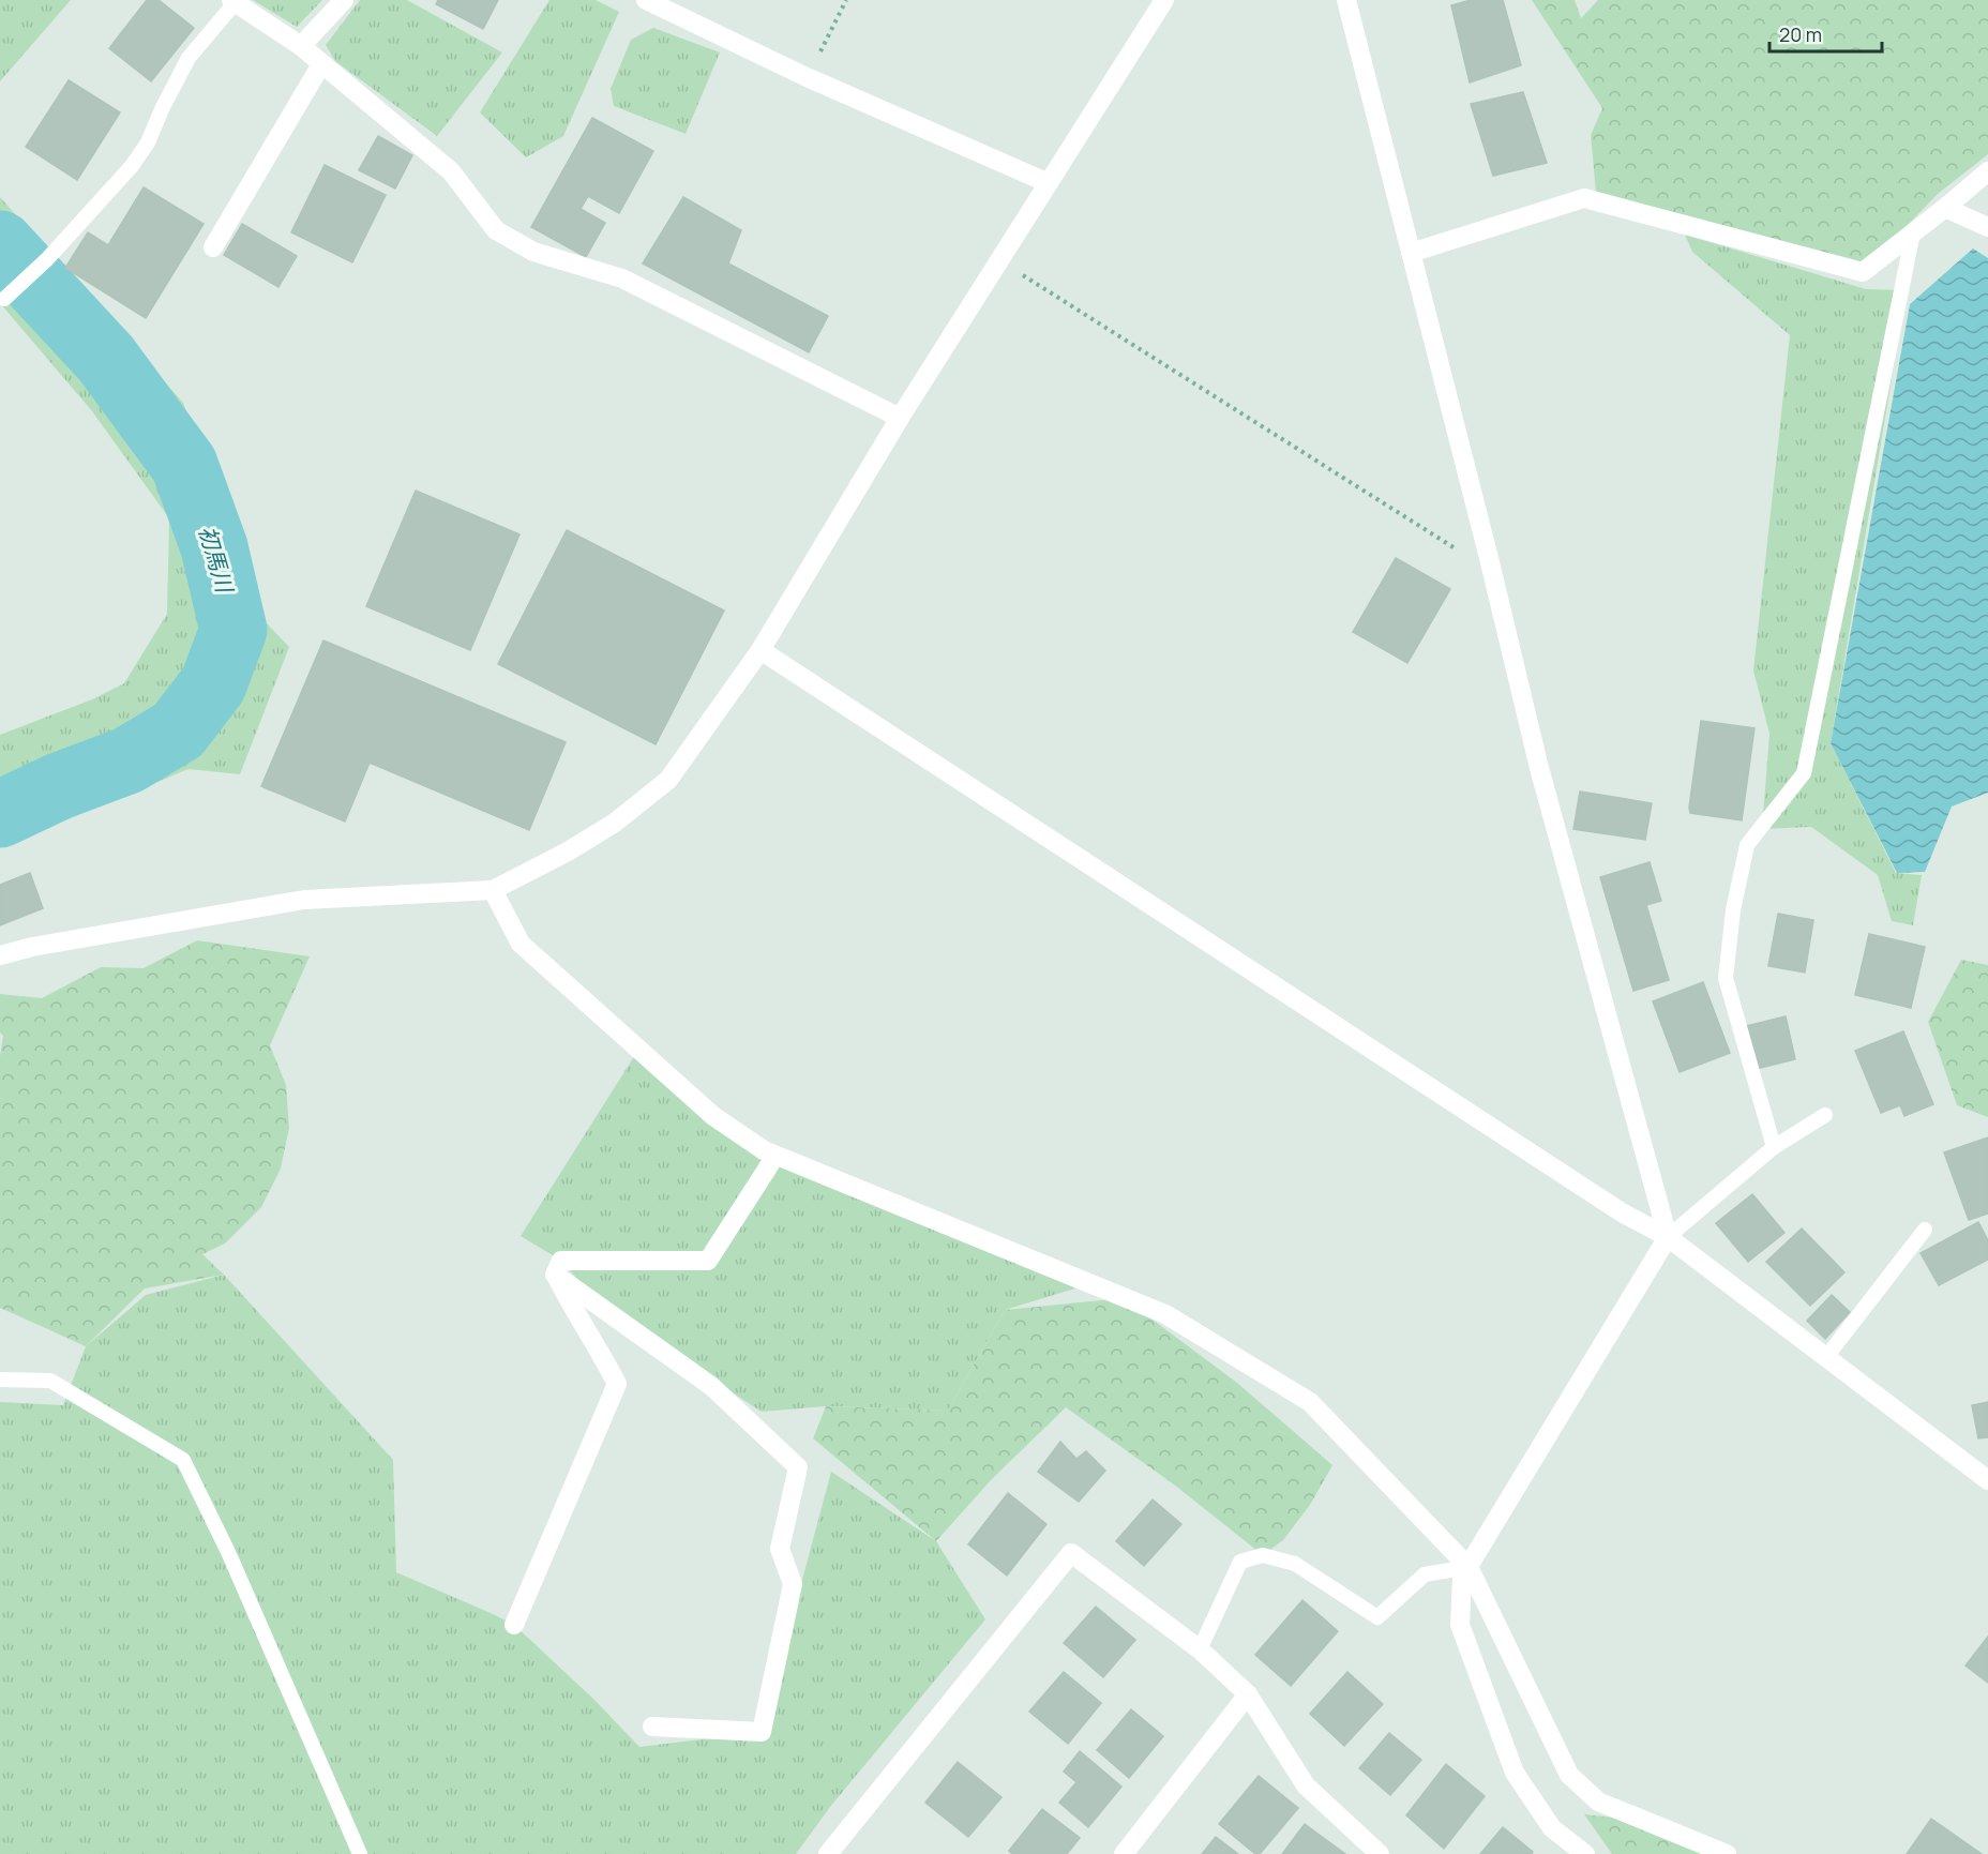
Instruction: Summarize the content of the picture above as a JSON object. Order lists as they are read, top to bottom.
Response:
{
  "water": ["初馬川"],
  "scale_bar": "20 m"
}
